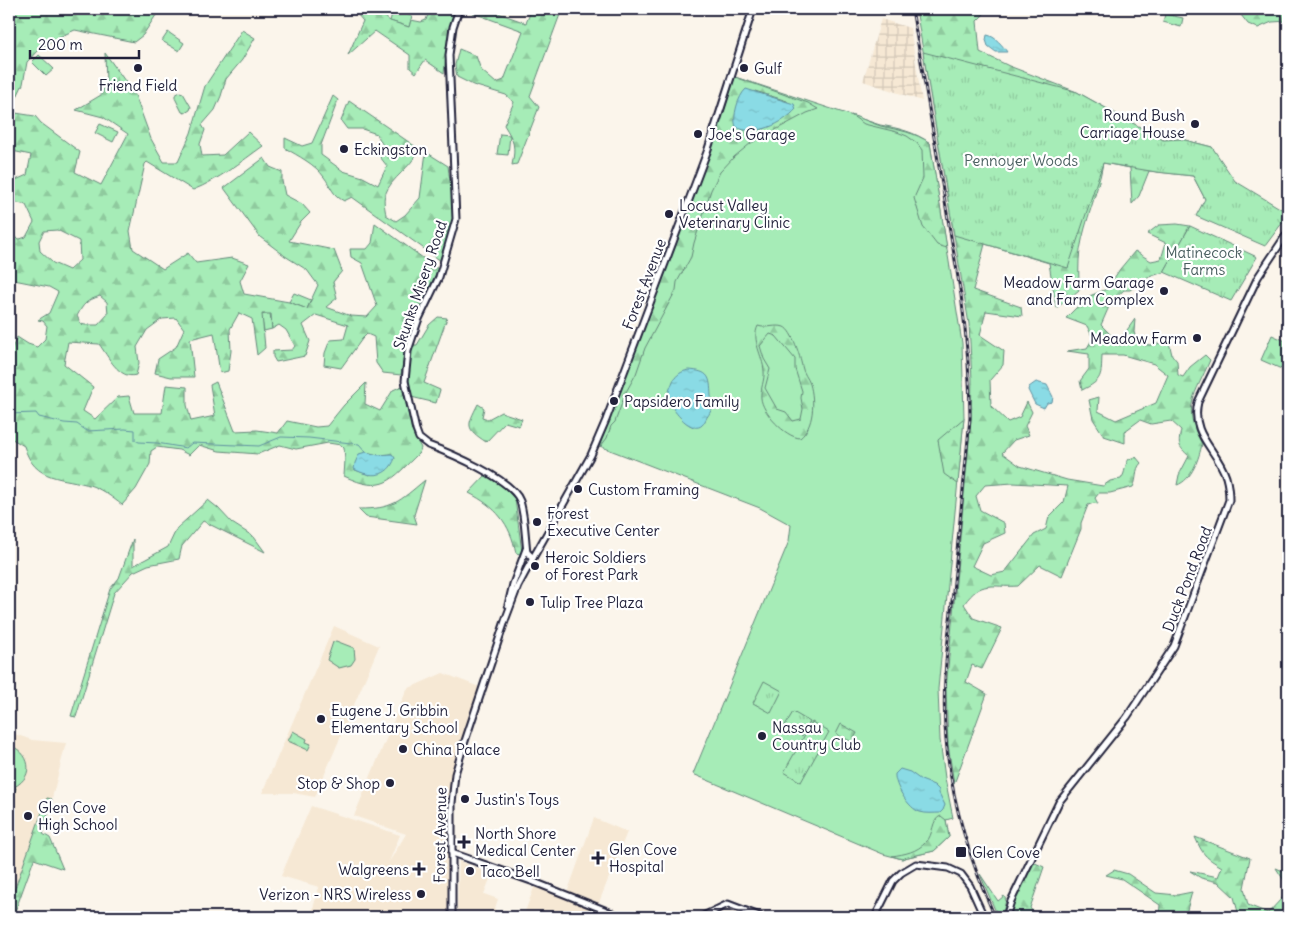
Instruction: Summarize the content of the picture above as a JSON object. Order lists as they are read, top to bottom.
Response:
{
  "streets": {
    "main road": ["Forest Avenue", "Skunks Misery Road", "Duck Pond Road"]
  },
  "parks": ["Pennoyer Woods", "Matinecock Farms"],
  "places": {
    "other": [
      "Friend Field",
      "Gulf",
      "Round Bush Carriage House",
      "Joe's Garage",
      "Eckingston",
      "Locust Valley Veterinary Clinic",
      "Meadow Farm Garage and Farm Complex",
      "Meadow Farm",
      "Papsidero Family",
      "Custom Framing",
      "Forest Executive Center",
      "Heroic Soldiers of Forest Park",
      "Tulip Tree Plaza",
      "Eugene J. Gribbin Elementary School",
      "Nassau Country Club",
      "China Palace",
      "Stop & Shop",
      "Justin's Toys",
      "Glen Cove High School",
      "Taco Bell",
      "Verizon - NRS Wireless"
    ],
    "health": ["North Shore Medical Center", "Glen Cove Hospital", "Walgreens"],
    "transit": ["Glen Cove"]
  },
  "scale_bar": "200 m"
}
